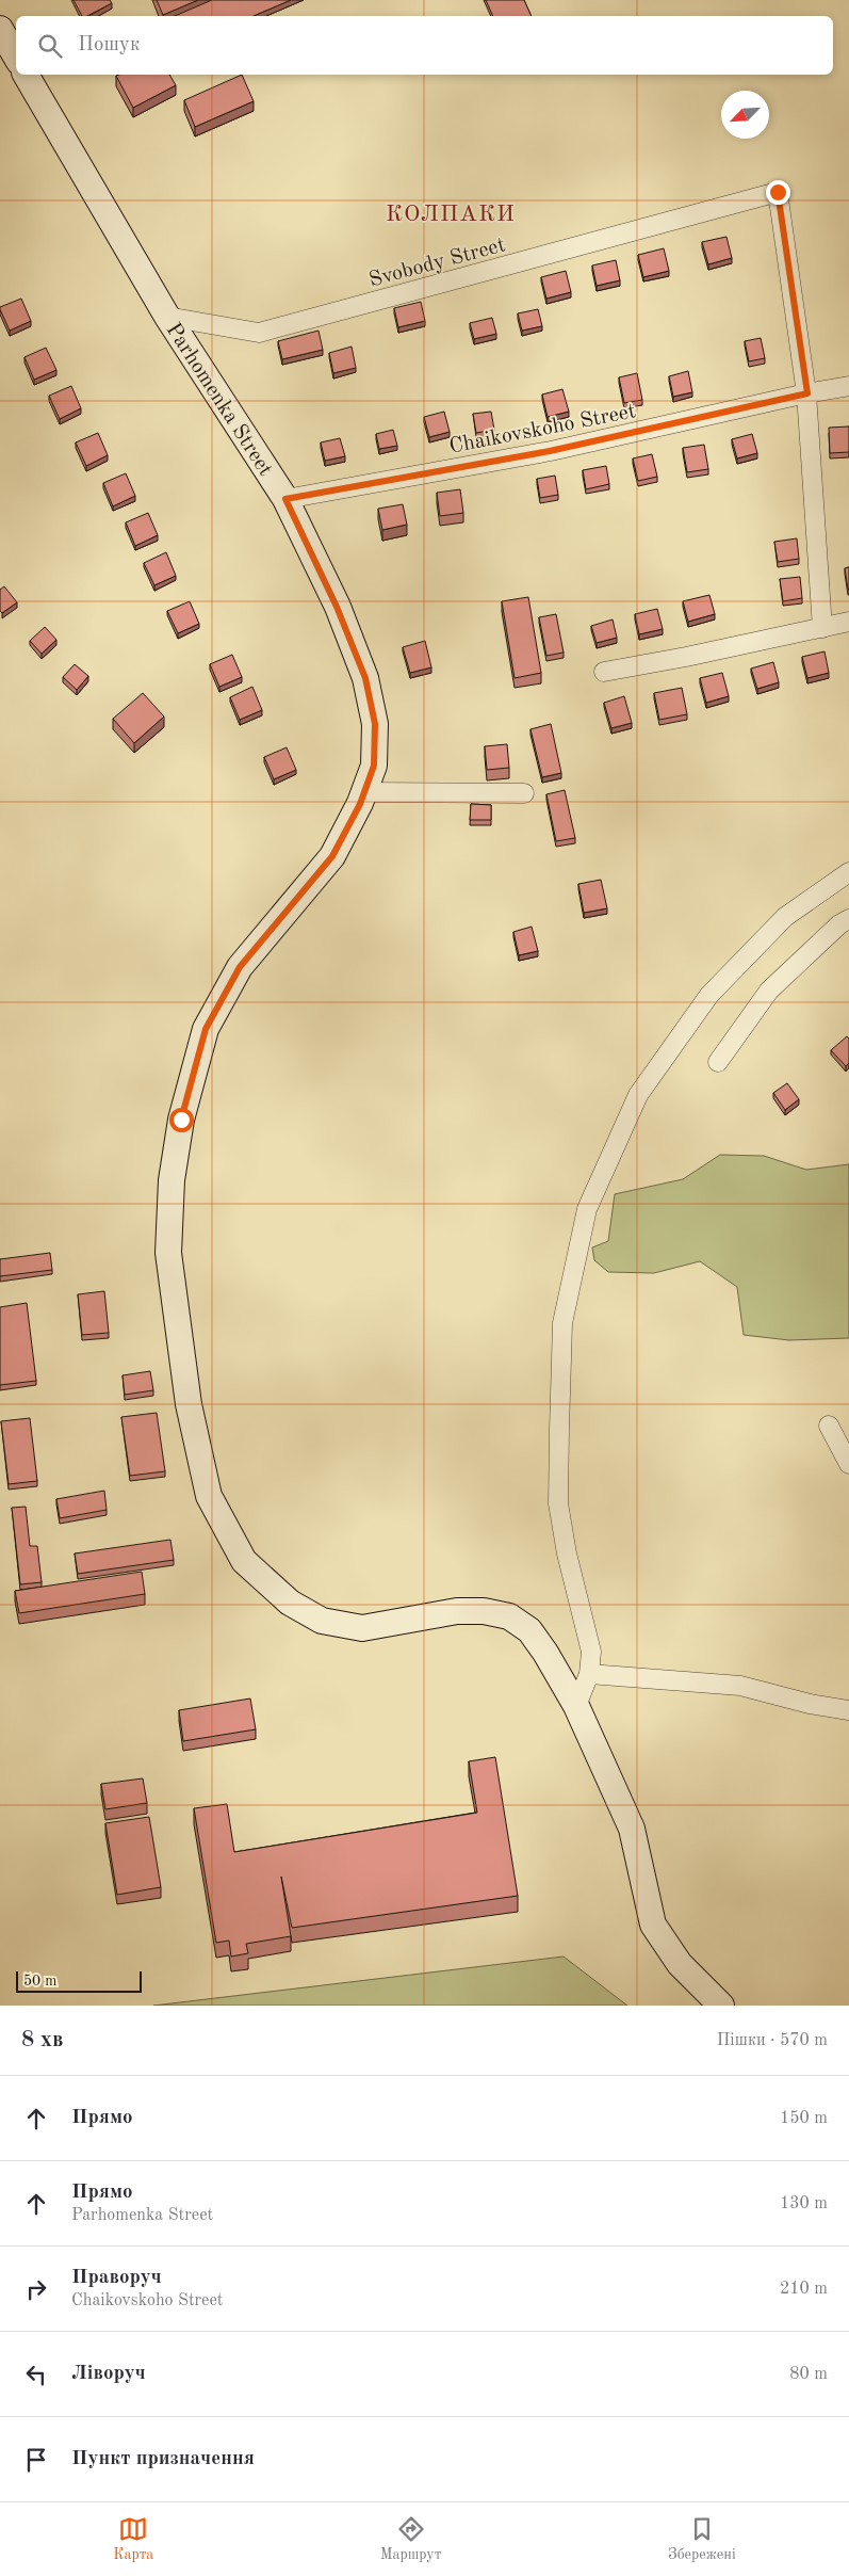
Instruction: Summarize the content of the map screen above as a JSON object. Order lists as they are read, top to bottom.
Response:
{
  "streets": {
    "main road": ["Parhomenka Street"],
    "street": ["Svobody Street", "Chaikovskoho Street"]
  },
  "crossings": [
    ["Svobody Street", "Parhomenka Street"],
    ["Svobody Street", "Chaikovskoho Street"],
    ["Parhomenka Street", "Chaikovskoho Street"]
  ],
  "districts": ["КОЛПАКИ"],
  "scale_bar": "50 m",
  "north": "bottom left",
  "page": {
    "search": "Пошук",
    "scale": "50 m",
    "heading": ["8 хв", "Пішки · 570 m"],
    "list": [
      ["Прямо", "150 m"],
      ["Прямо", "Parhomenka Street", "130 m"],
      ["Праворуч", "Chaikovskoho Street", "210 m"],
      ["Ліворуч", "80 m"],
      "Пункт призначення"
    ],
    "nav": ["Карта", "Маршрут", "Збережені"]
  }
}
